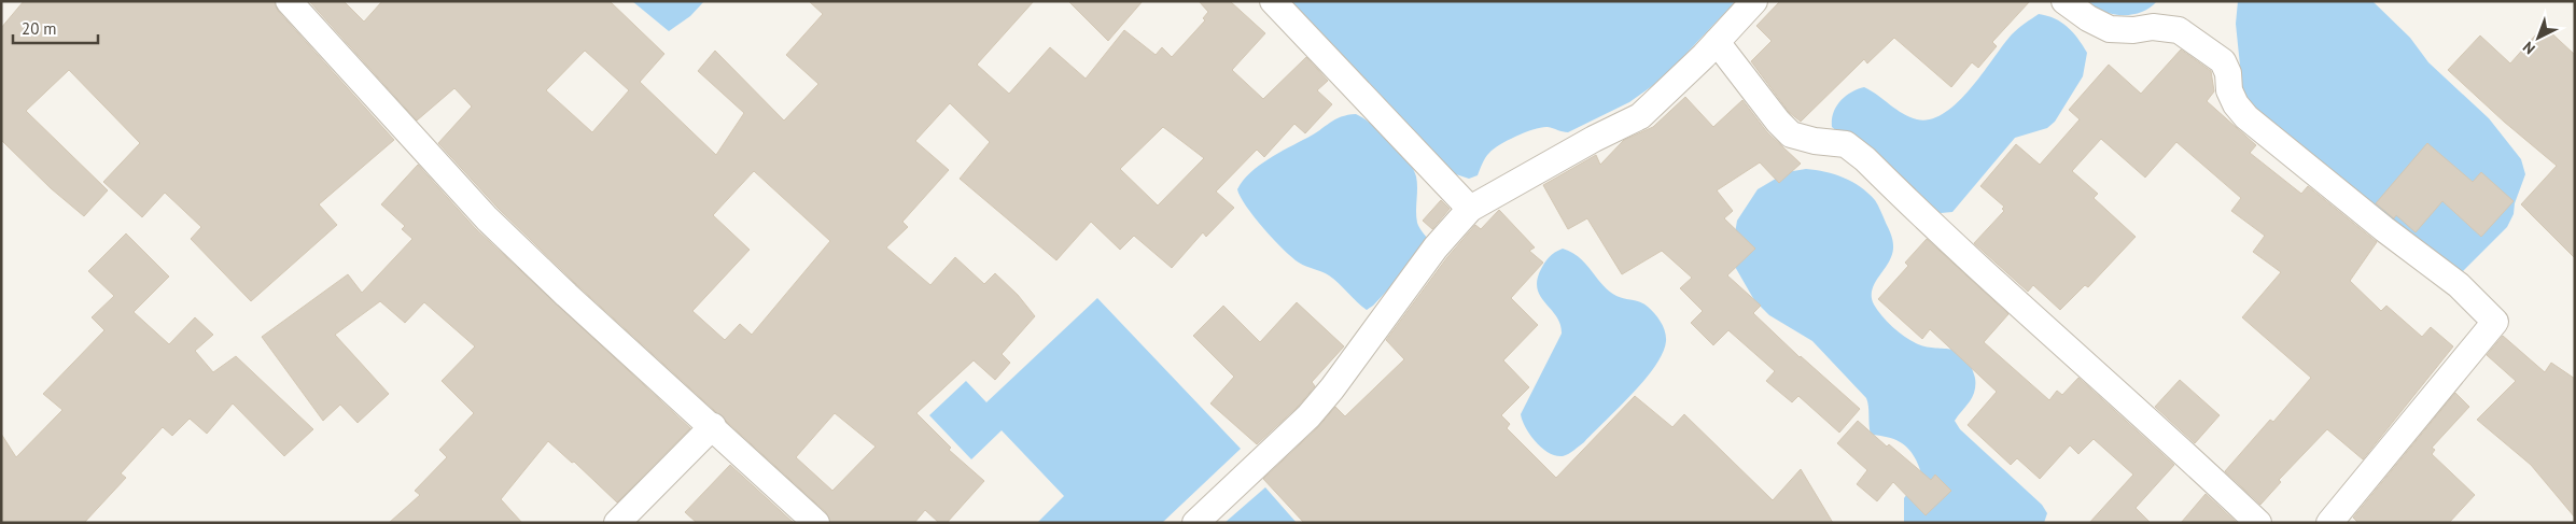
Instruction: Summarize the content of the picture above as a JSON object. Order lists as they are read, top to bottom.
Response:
{
  "scale_bar": "20 m",
  "north": "bottom left"
}
